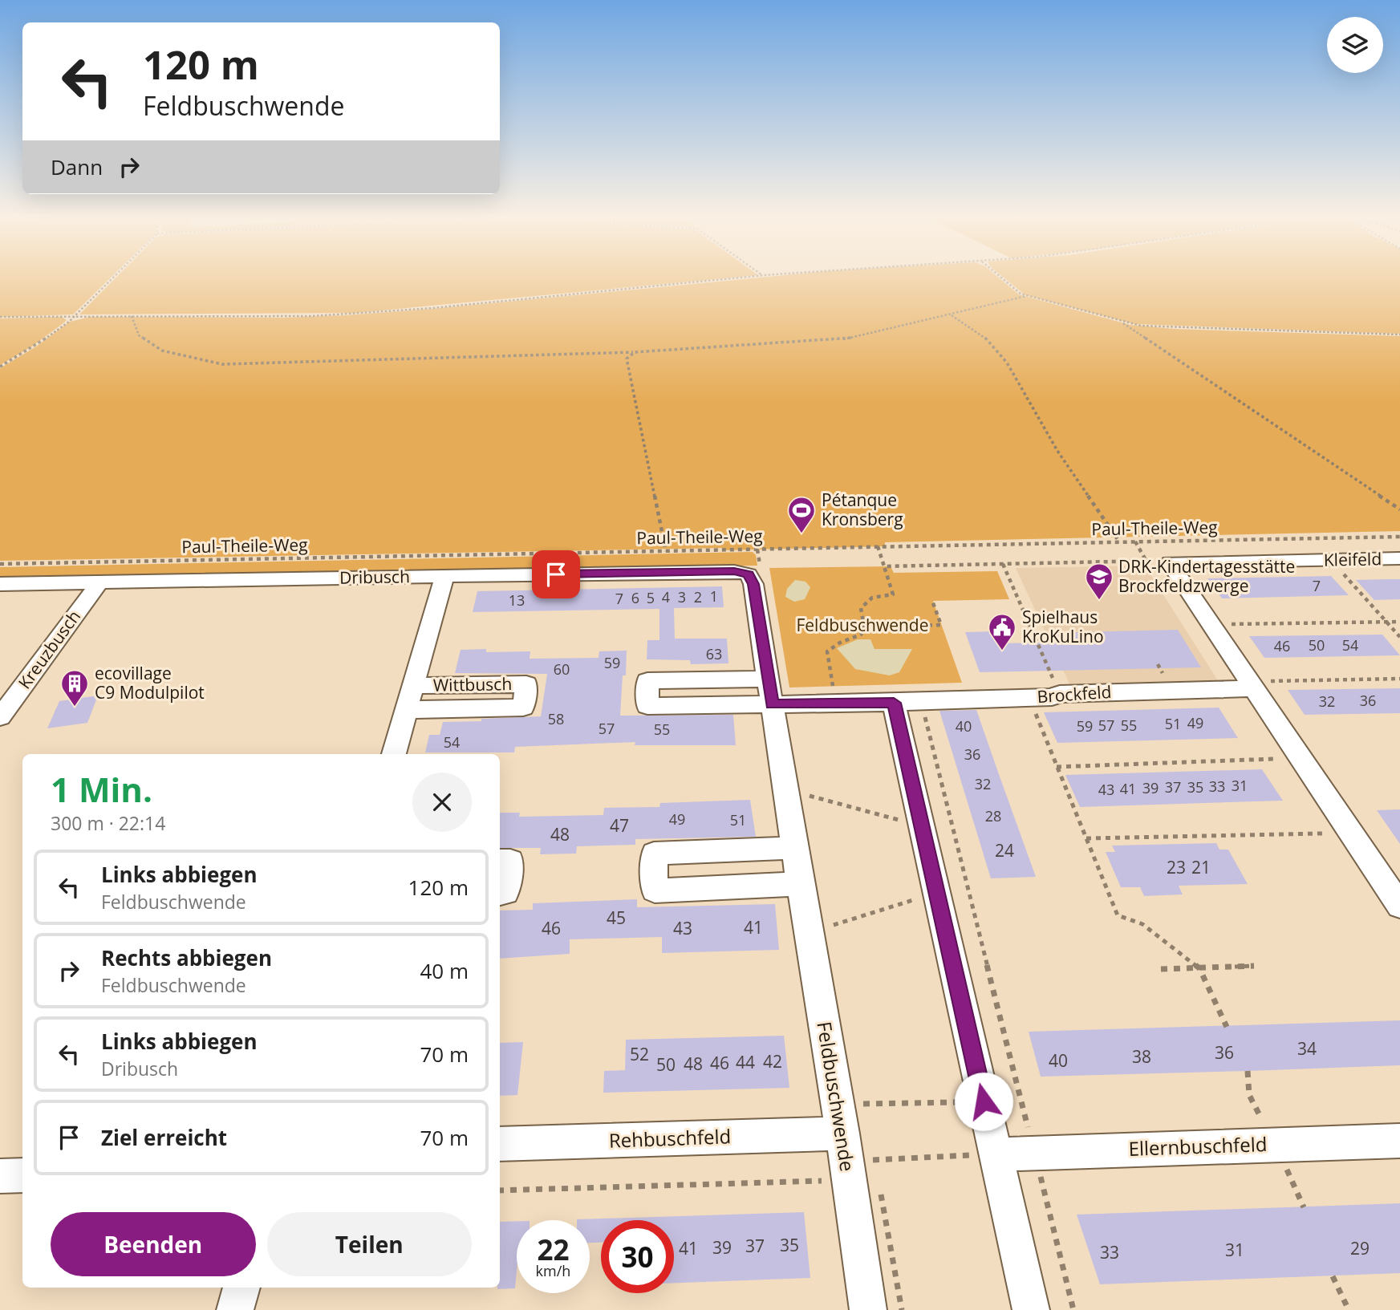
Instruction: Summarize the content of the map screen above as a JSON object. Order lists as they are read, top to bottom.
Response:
{
  "streets": {
    "street": [
      "Kleifeld",
      "Dribusch",
      "Kreuzbusch",
      "Wittbusch",
      "Brockfeld",
      "Feldbuschwende",
      "Rehbuschfeld",
      "Ellernbuschfeld"
    ],
    "path": ["Paul-Theile-Weg"]
  },
  "crossings": [
    ["Dribusch", "Kreuzbusch"],
    ["Dribusch", "Wittbusch"],
    ["Dribusch", "Feldbuschwende"],
    ["Feldbuschwende", "Rehbuschfeld"]
  ],
  "parks": ["Feldbuschwende"],
  "places": {
    "sports": ["Pétanque Kronsberg"],
    "school or university": ["DRK-Kindertagesstätte Brockfeldzwerge"],
    "public building": ["Spielhaus KroKuLino"],
    "building": ["ecovillage C9 Modulpilot"]
  },
  "house_numbers": [
    "7",
    "1",
    "4",
    "3",
    "2",
    "6",
    "5",
    "7",
    "13",
    "50",
    "54",
    "46",
    "63",
    "59",
    "60",
    "36",
    "32",
    "58",
    "49",
    "51",
    "57",
    "55",
    "40",
    "59",
    "57",
    "55",
    "54",
    "36",
    "32",
    "31",
    "33",
    "37",
    "35",
    "39",
    "41",
    "43",
    "28",
    "49",
    "51",
    "47",
    "48",
    "24",
    "23",
    "21",
    "45",
    "41",
    "46",
    "43",
    "34",
    "36",
    "52",
    "38",
    "40",
    "42",
    "44",
    "46",
    "48",
    "50",
    "35",
    "37",
    "39",
    "41",
    "29",
    "31",
    "33"
  ],
  "page": {
    "turn": ["120 m", "Feldbuschwende"],
    "then": "Dann",
    "heading": ["1 Min.", "300 m · 22:14"],
    "list": [
      {
        "name": "Links abbiegen",
        "note": "Feldbuschwende",
        "value": "120 m"
      },
      {
        "name": "Rechts abbiegen",
        "note": "Feldbuschwende",
        "value": "40 m"
      },
      {
        "name": "Links abbiegen",
        "note": "Dribusch",
        "value": "70 m"
      },
      {
        "name": "Ziel erreicht",
        "value": "70 m"
      }
    ],
    "buttons": ["Beenden", "Teilen"],
    "speed": "22 km/h",
    "limit": "30"
  }
}
